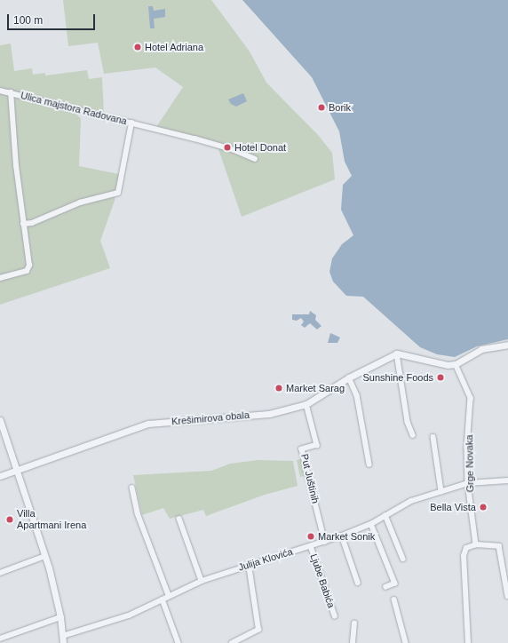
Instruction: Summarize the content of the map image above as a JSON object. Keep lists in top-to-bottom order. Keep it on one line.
{"streets":{"street":["Ulica majstora Radovana","Krešimirova obala","Grge Novaka","Put Juštinih","Julija Klovića","Ljube Babića"]},"crossings":[["Krešimirova obala","Put Juštinih"],["Grge Novaka","Julija Klovića"],["Put Juštinih","Julija Klovića"],["Julija Klovića","Ljube Babića"]],"places":["Hotel Adriana","Borik","Hotel Donat","Sunshine Foods","Market Sarag","Bella Vista","Villa Apartmani Irena","Market Sonik"],"scale_bar":"100 m"}
